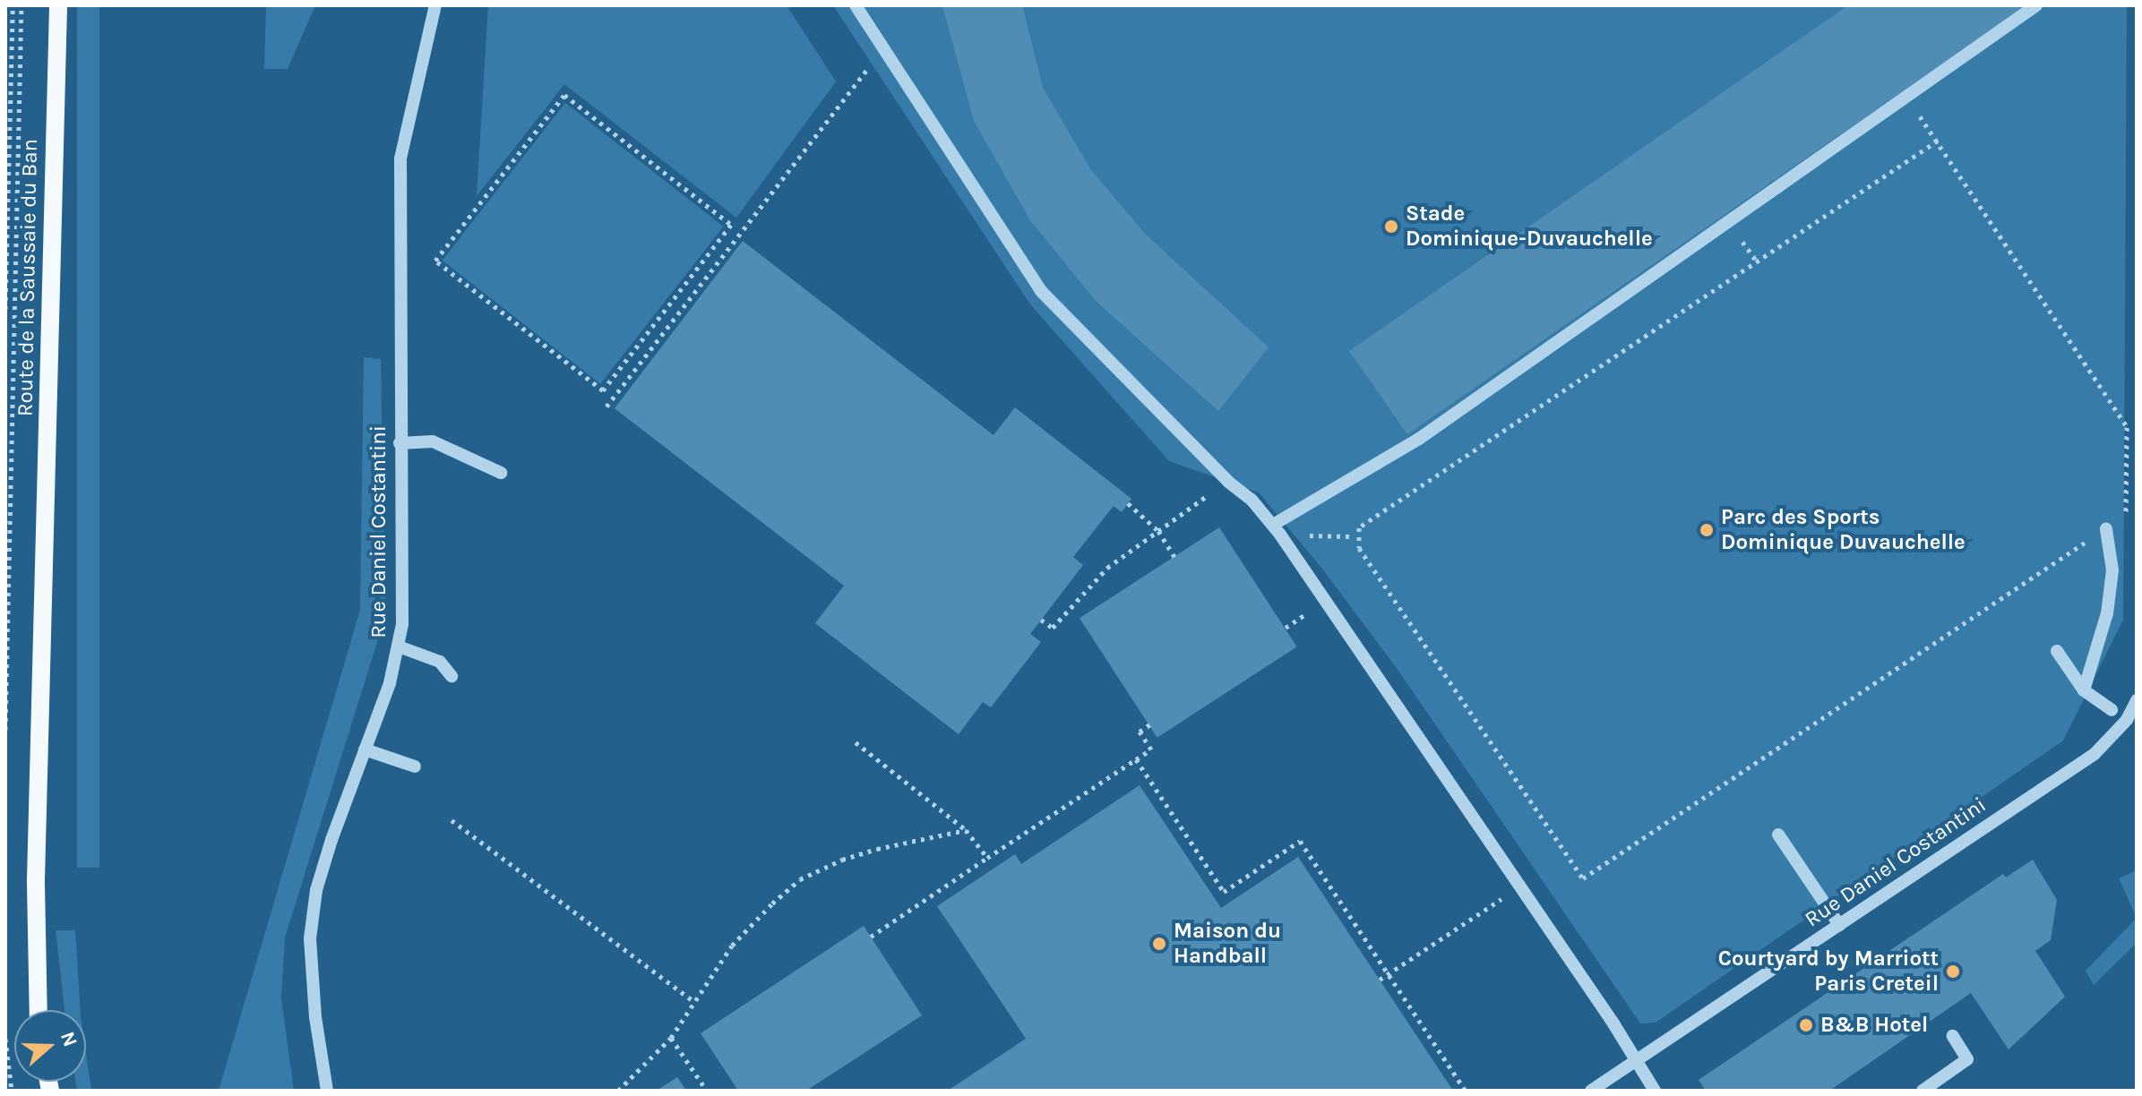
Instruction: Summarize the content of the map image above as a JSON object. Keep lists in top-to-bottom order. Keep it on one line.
{"streets":{"main road":["Route de la Saussaie du Ban"],"street":["Rue Daniel Costantini"]},"places":["Stade Dominique-Duvauchelle","Parc des Sports Dominique Duvauchelle","Maison du Handball","Courtyard by Marriott Paris Creteil","B&B Hotel"],"north":"right"}
